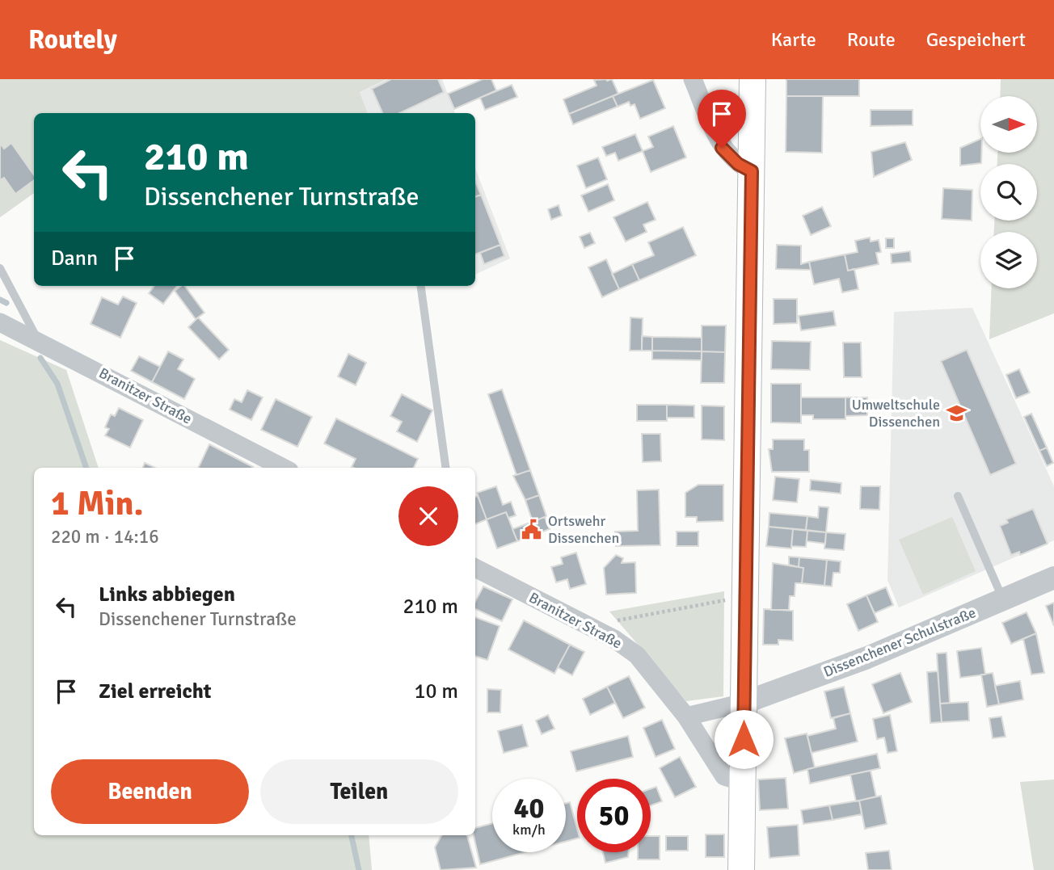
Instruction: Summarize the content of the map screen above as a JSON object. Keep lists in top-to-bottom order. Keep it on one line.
{"streets":{"street":["Branitzer Straße","Dissenchener Schulstraße"]},"places":{"school or university":["Umweltschule Dissenchen"],"public building":["Ortswehr Dissenchen"]},"north":"right","page":{"header":"Routely","nav":["Karte","Route","Gespeichert"],"turn":["210 m","Dissenchener Turnstraße"],"then":"Dann","heading":["1 Min.","220 m · 14:16"],"list":[{"name":"Links abbiegen","note":"Dissenchener Turnstraße","value":"210 m"},{"name":"Ziel erreicht","value":"10 m"}],"buttons":["Beenden","Teilen"],"speed":"40 km/h","limit":"50"}}
